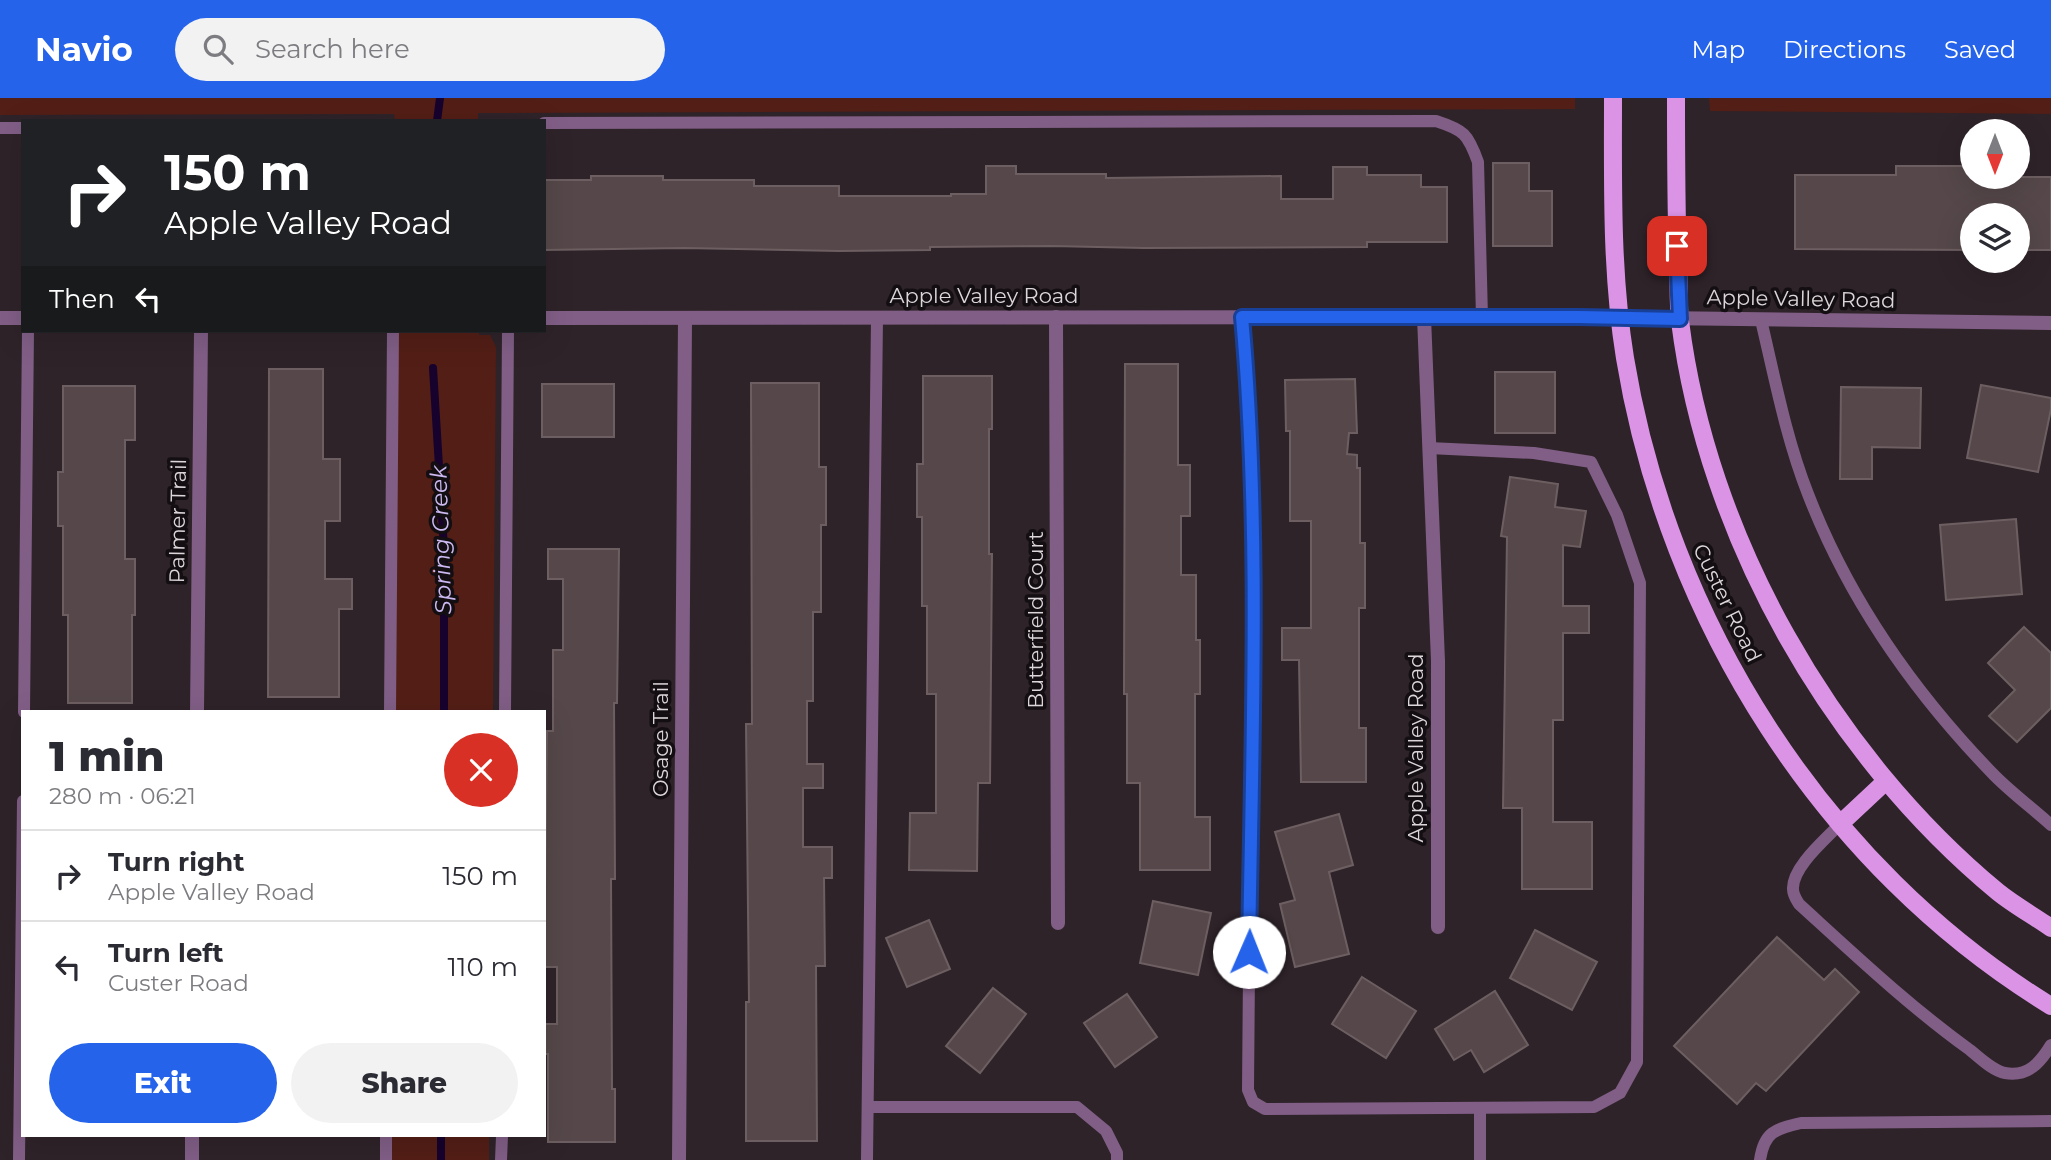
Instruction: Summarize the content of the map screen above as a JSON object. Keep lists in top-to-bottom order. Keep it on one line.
{"streets":{"main road":["Custer Road"],"street":["Apple Valley Road","Palmer Trail","Butterfield Court","Osage Trail"]},"crossings":[["Apple Valley Road","Custer Road"],["Apple Valley Road","Butterfield Court"],["Apple Valley Road","Osage Trail"]],"water":["Spring Creek"],"north":"bottom","page":{"header":"Navio","search":"Search here","nav":["Map","Directions","Saved"],"turn":["150 m","Apple Valley Road"],"then":"Then","heading":["1 min","280 m · 06:21"],"list":[{"name":"Turn right","note":"Apple Valley Road","value":"150 m"},{"name":"Turn left","note":"Custer Road","value":"110 m"}],"buttons":["Exit","Share"]}}
